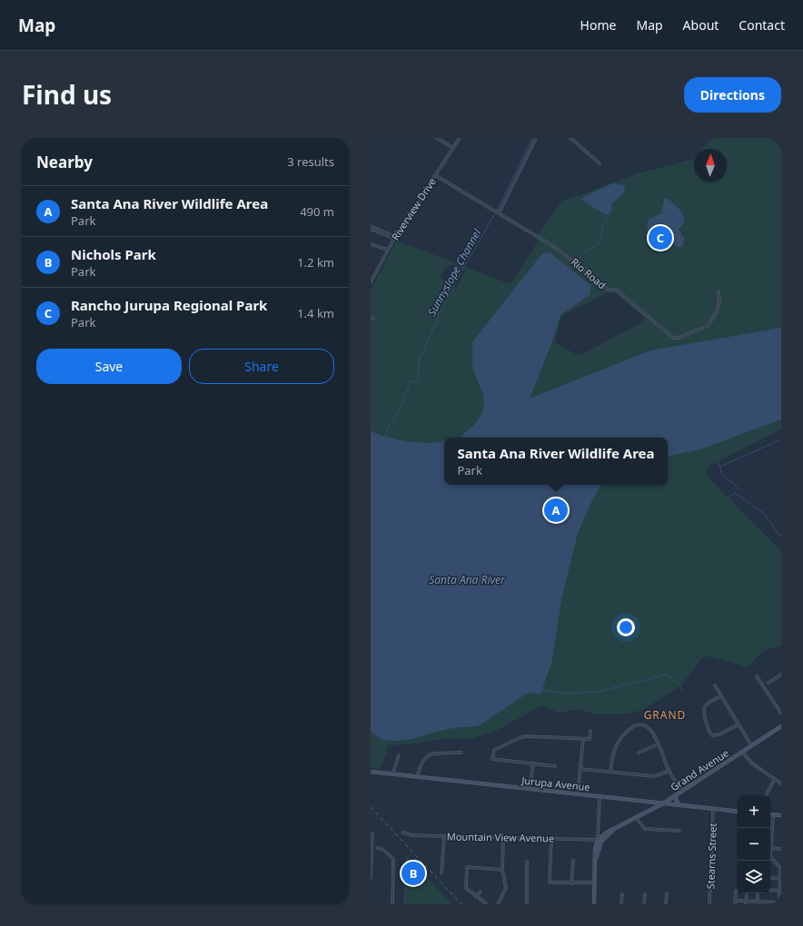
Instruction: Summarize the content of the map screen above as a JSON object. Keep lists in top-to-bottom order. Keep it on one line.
{"streets":{"main road":["Grand Avenue","Jurupa Avenue"],"street":["Riverview Drive","Rio Road","Mountain View Avenue","Stearns Street"]},"crossings":[["Riverview Drive","Rio Road"],["Grand Avenue","Jurupa Avenue"],["Grand Avenue","Mountain View Avenue"],["Jurupa Avenue","Stearns Street"]],"districts":["GRAND"],"water":["Sunnyslope Channel","Santa Ana River"],"north":"top","page":{"header":"Map","nav":["Home","Map","About","Contact"],"title":"Find us","buttons":["Directions",["Save","Share"]],"heading":["Nearby","3 results"],"list":[{"mark":"A","name":"Santa Ana River Wildlife Area","note":"Park","value":"490 m"},{"mark":"B","name":"Nichols Park","note":"Park","value":"1.2 km"},{"mark":"C","name":"Rancho Jurupa Regional Park","note":"Park","value":"1.4 km"}],"pins":["C","A","B"],"popup":["Santa Ana River Wildlife Area","Park"],"map_buttons":["+","−"]}}
